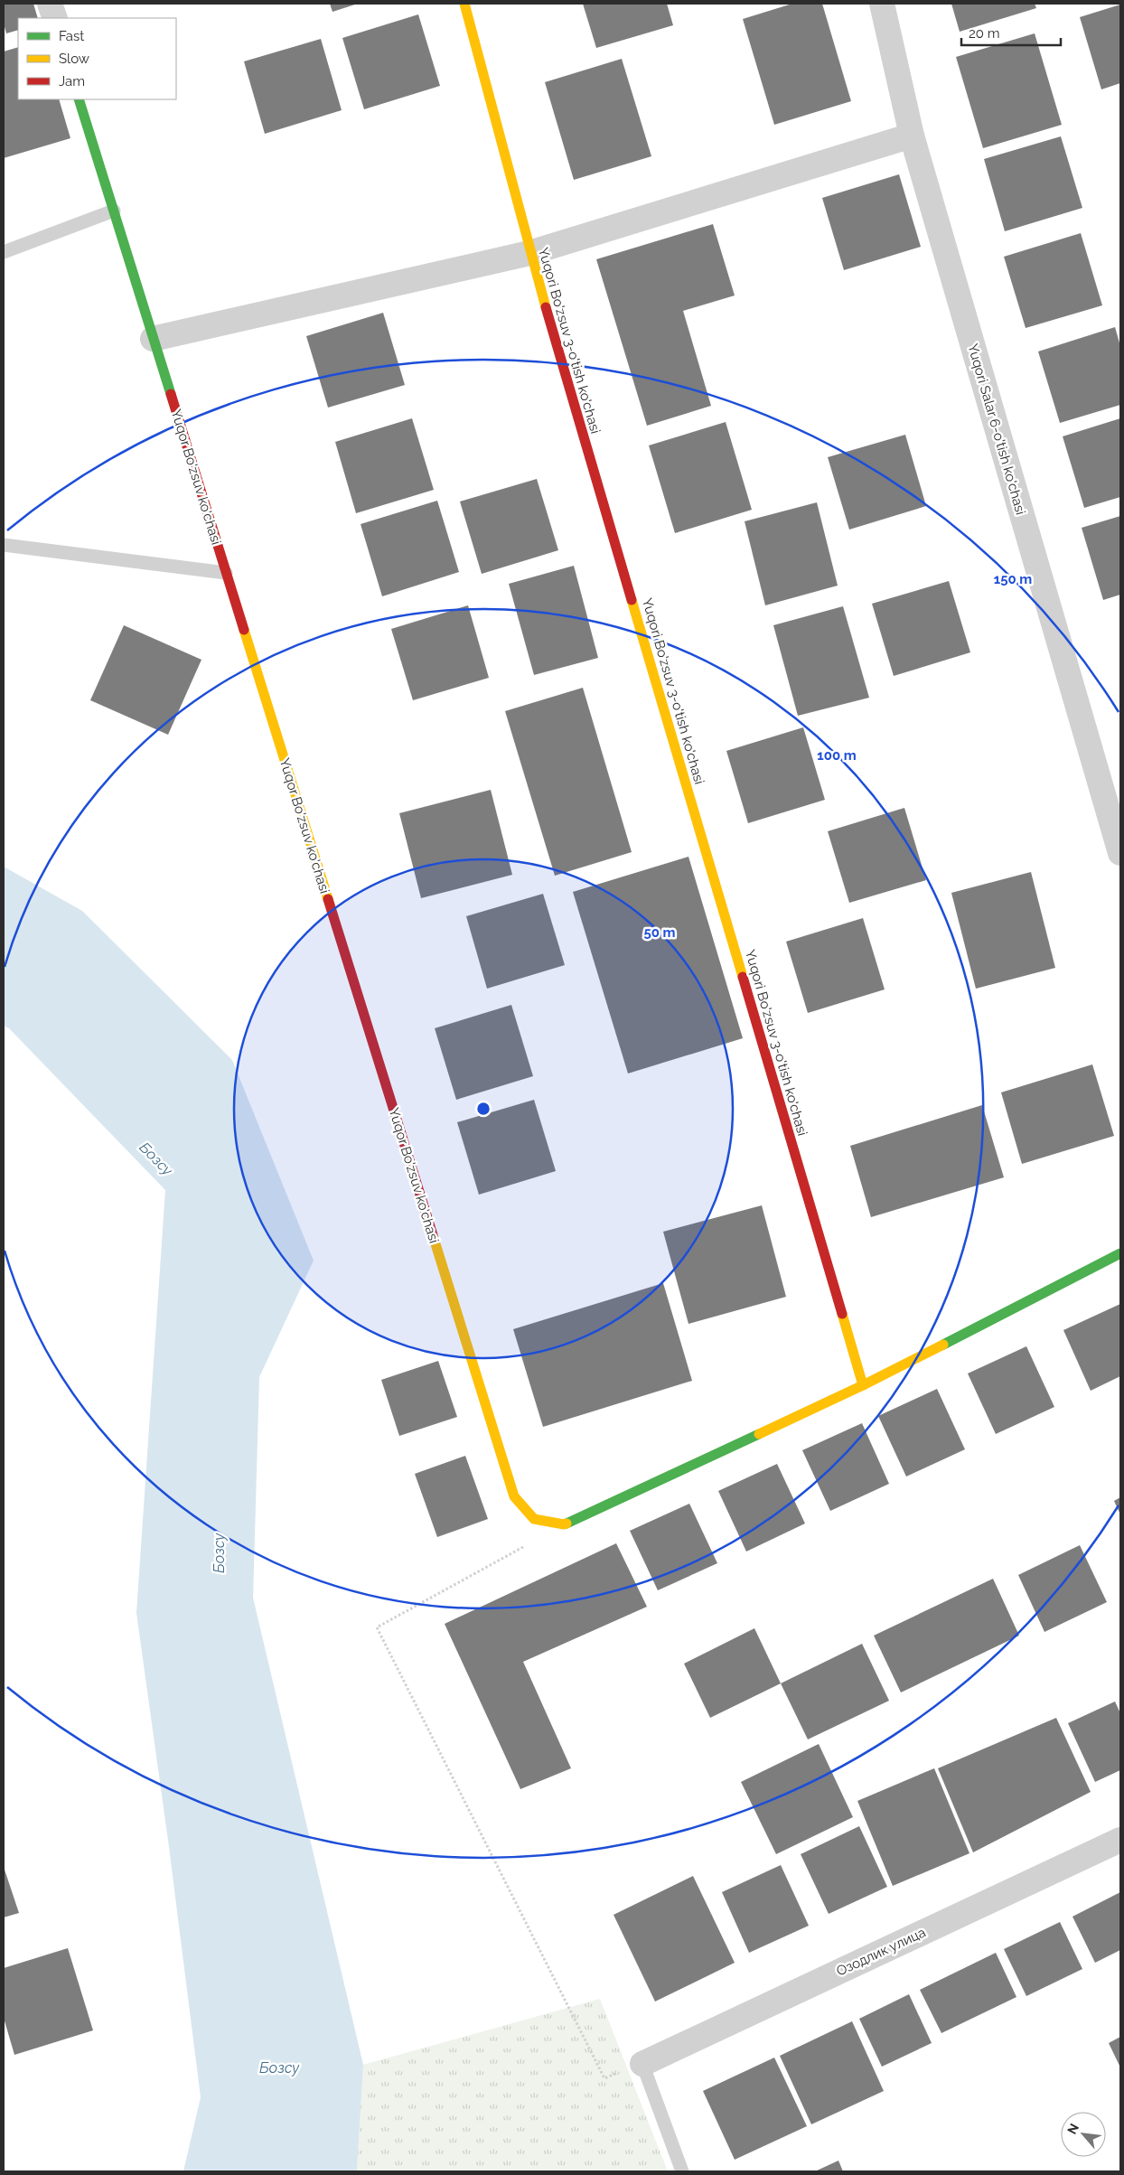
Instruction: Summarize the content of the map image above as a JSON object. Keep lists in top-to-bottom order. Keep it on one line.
{"streets":{"street":["Yuqori Bo'zsuv 3-o'tish ko'chasi","Yuqori Salar 6-o'tish ko'chasi","Yuqor Bo'zsuv ko'chasi","Озодлик улица"]},"water":["Бозсу"],"legend":["Fast","Slow","Jam"],"scale_bar":"20 m","north":"top left","rings":["150 m","100 m","50 m"]}
